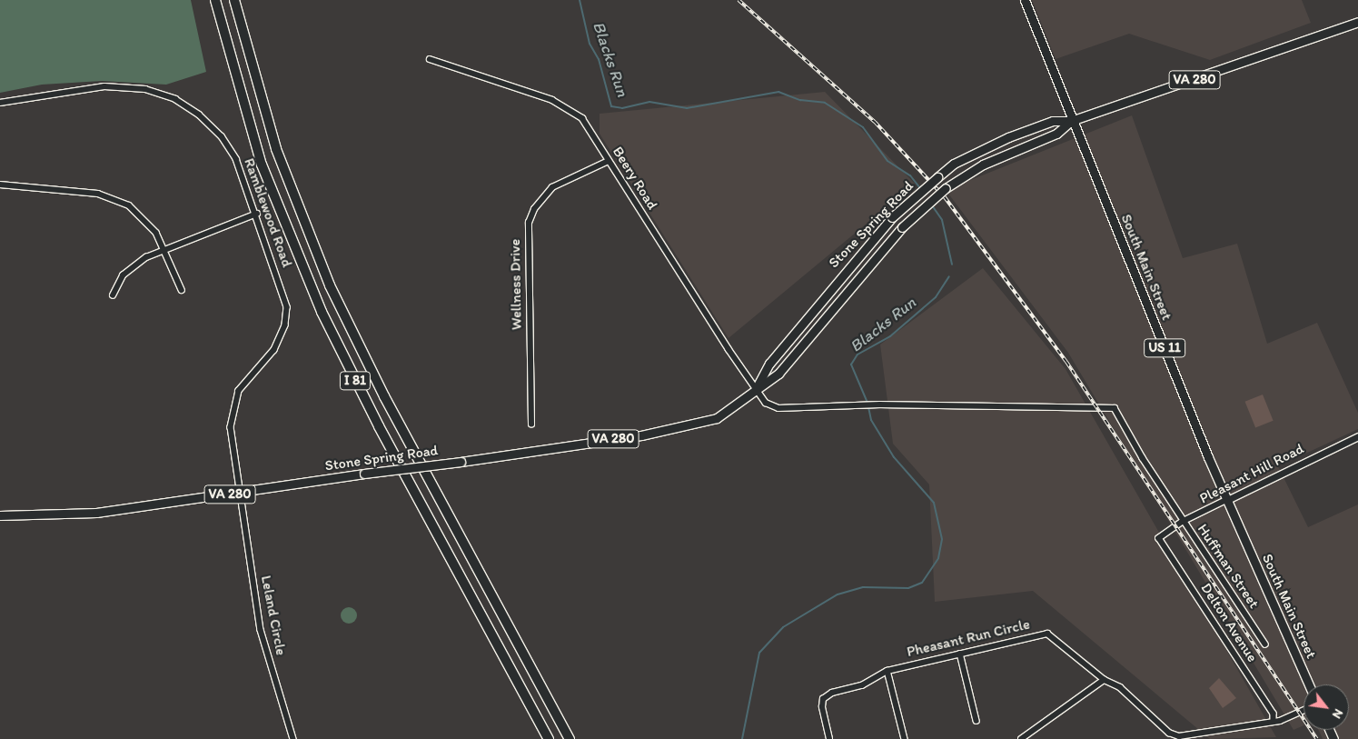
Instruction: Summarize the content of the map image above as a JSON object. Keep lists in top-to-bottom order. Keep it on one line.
{"streets":{"highway":["I 81"],"main road":["VA 280","Stone Spring Road","South Main Street","US 11"],"street":["Beery Road","Ramblewood Road","Wellness Drive","Pleasant Hill Road","Huffman Street","Leland Circle","Delton Avenue","Pheasant Run Circle"]},"crossings":[["Beery Road","Stone Spring Road"],["Beery Road","Wellness Drive"],["Beery Road","Huffman Street"],["Ramblewood Road","Stone Spring Road"],["Ramblewood Road","Leland Circle"],["Stone Spring Road","South Main Street"],["Stone Spring Road","Huffman Street"],["Stone Spring Road","Leland Circle"],["South Main Street","Pleasant Hill Road"],["Pleasant Hill Road","Huffman Street"],["Pleasant Hill Road","Delton Avenue"]],"water":["Blacks Run"],"north":"bottom right"}
